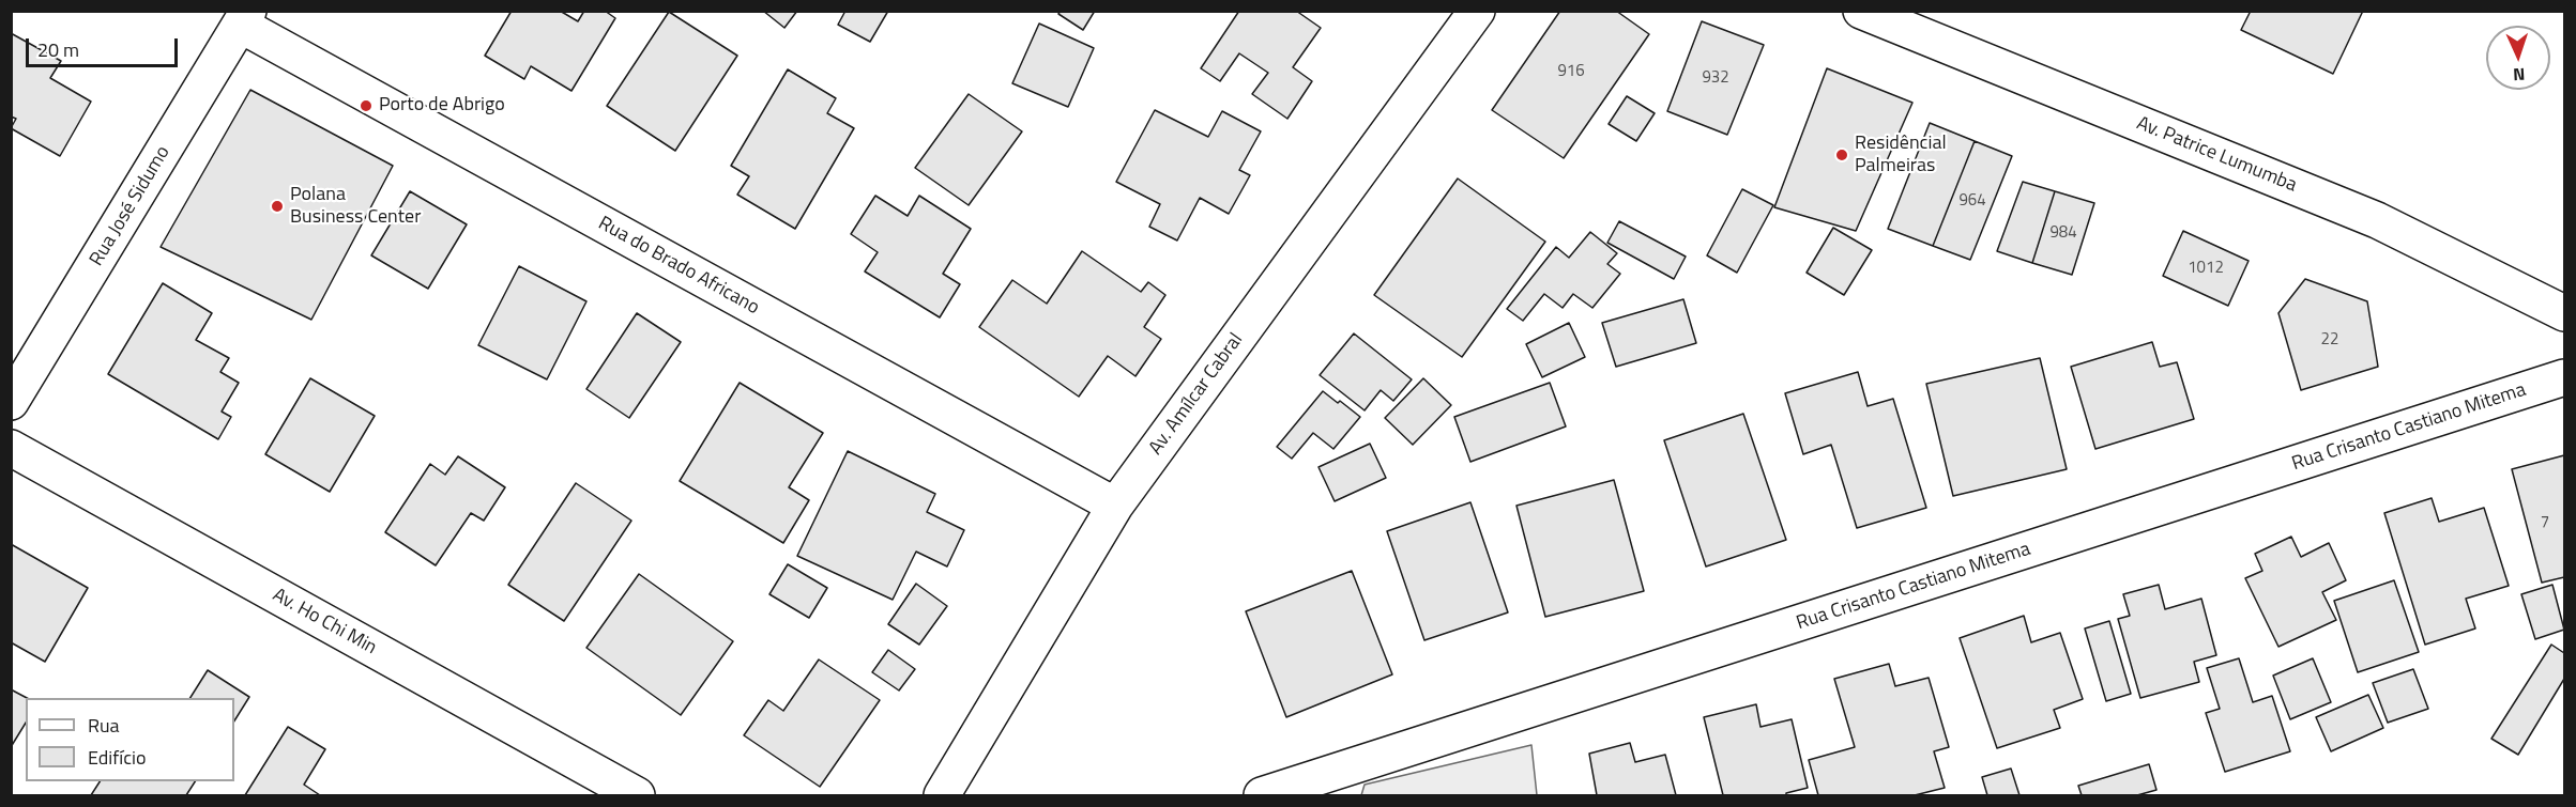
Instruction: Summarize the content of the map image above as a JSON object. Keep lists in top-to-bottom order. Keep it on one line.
{"streets":{"street":["Av. Patrice Lumumba","Rua José Sidumo","Rua do Brado Africano","Av. Amílcar Cabral","Rua Crisanto Castiano Mitema","Av. Ho Chi Min"]},"crossings":[["Rua José Sidumo","Rua do Brado Africano"],["Rua do Brado Africano","Av. Amílcar Cabral"]],"places":["Porto de Abrigo","Residêncial Palmeiras","Polana Business Center"],"house_numbers":["916","932","964","984","1012","22","7"],"legend":["Rua","Edifício"],"scale_bar":"20 m","north":"bottom"}
